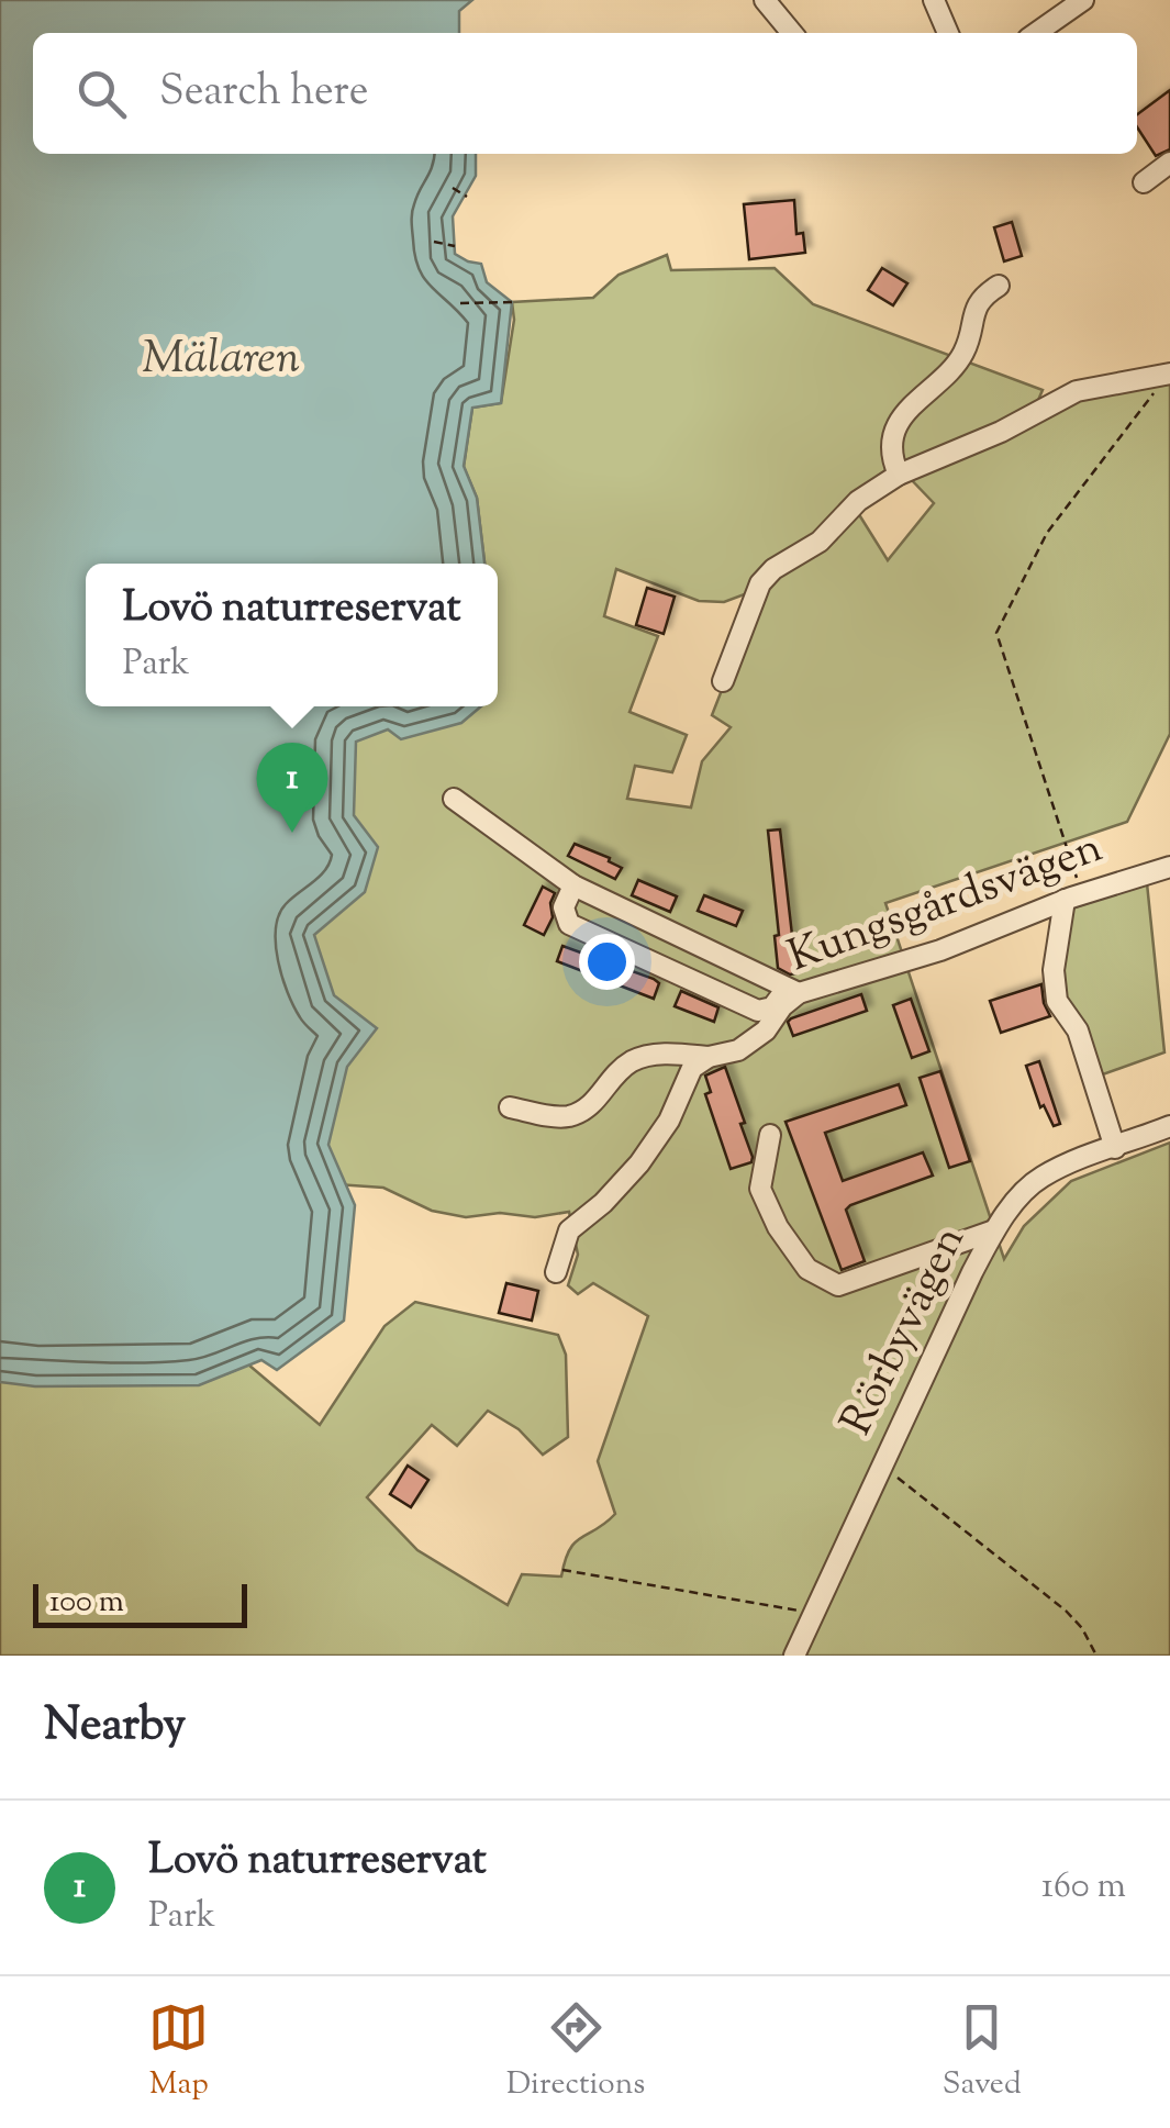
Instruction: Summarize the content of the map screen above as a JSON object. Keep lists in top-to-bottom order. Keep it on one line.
{"streets":{"street":["Kungsgårdsvägen","Rörbyvägen"]},"water":["Mälaren"],"scale_bar":"100 m","page":{"search":"Search here","popup":["Lovö naturreservat","Park"],"pins":"1","scale":"100 m","heading":"Nearby","list":[{"mark":"1","name":"Lovö naturreservat","note":"Park","value":"160 m"}],"nav":["Map","Directions","Saved"]}}
